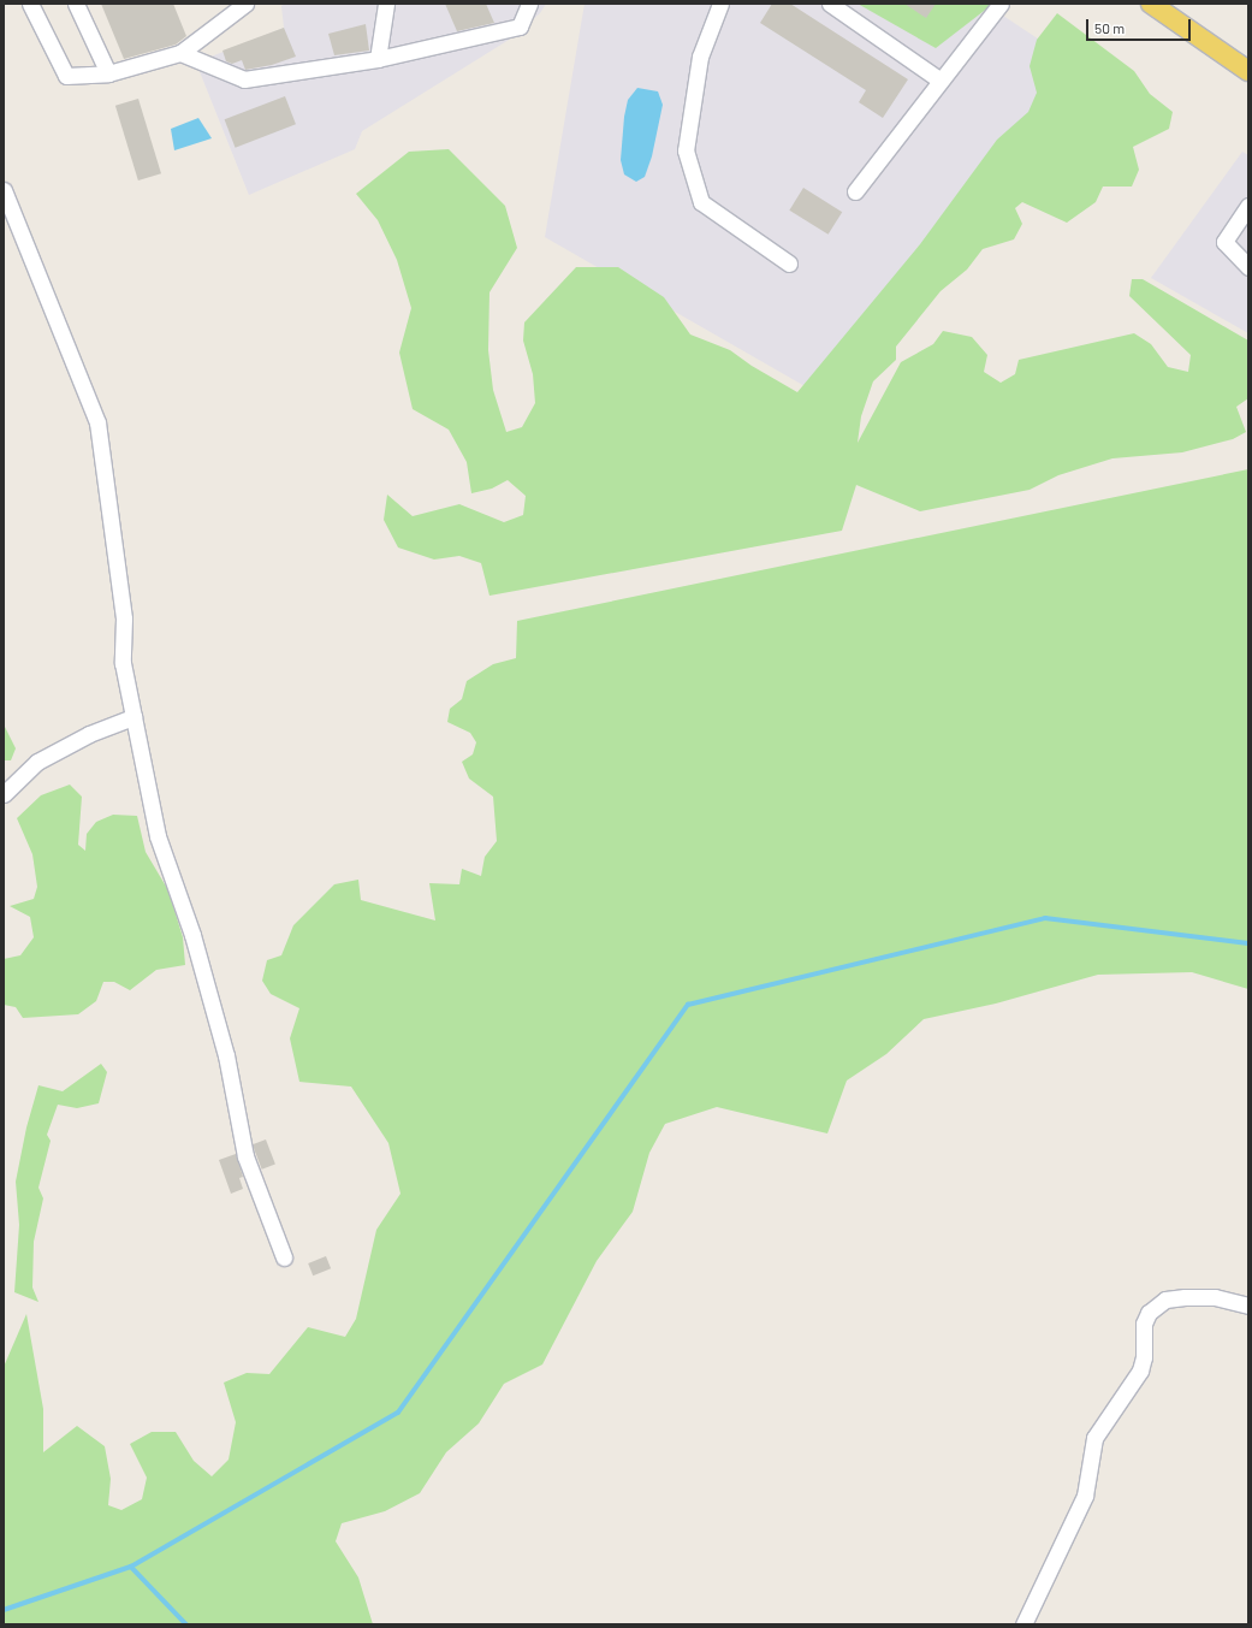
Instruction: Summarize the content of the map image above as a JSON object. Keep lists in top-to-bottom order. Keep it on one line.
{"scale_bar":"50 m"}
